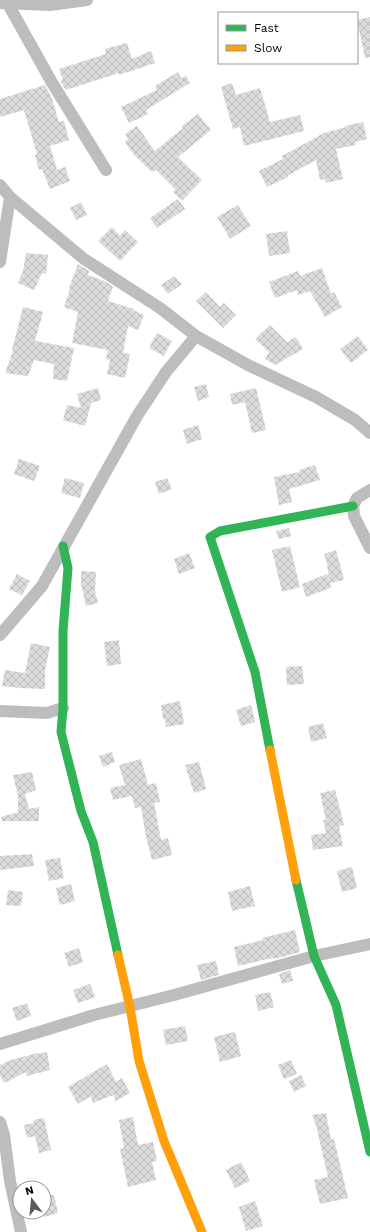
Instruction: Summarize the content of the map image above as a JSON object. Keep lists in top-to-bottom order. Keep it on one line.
{"legend":["Fast","Slow"],"north":"top"}
